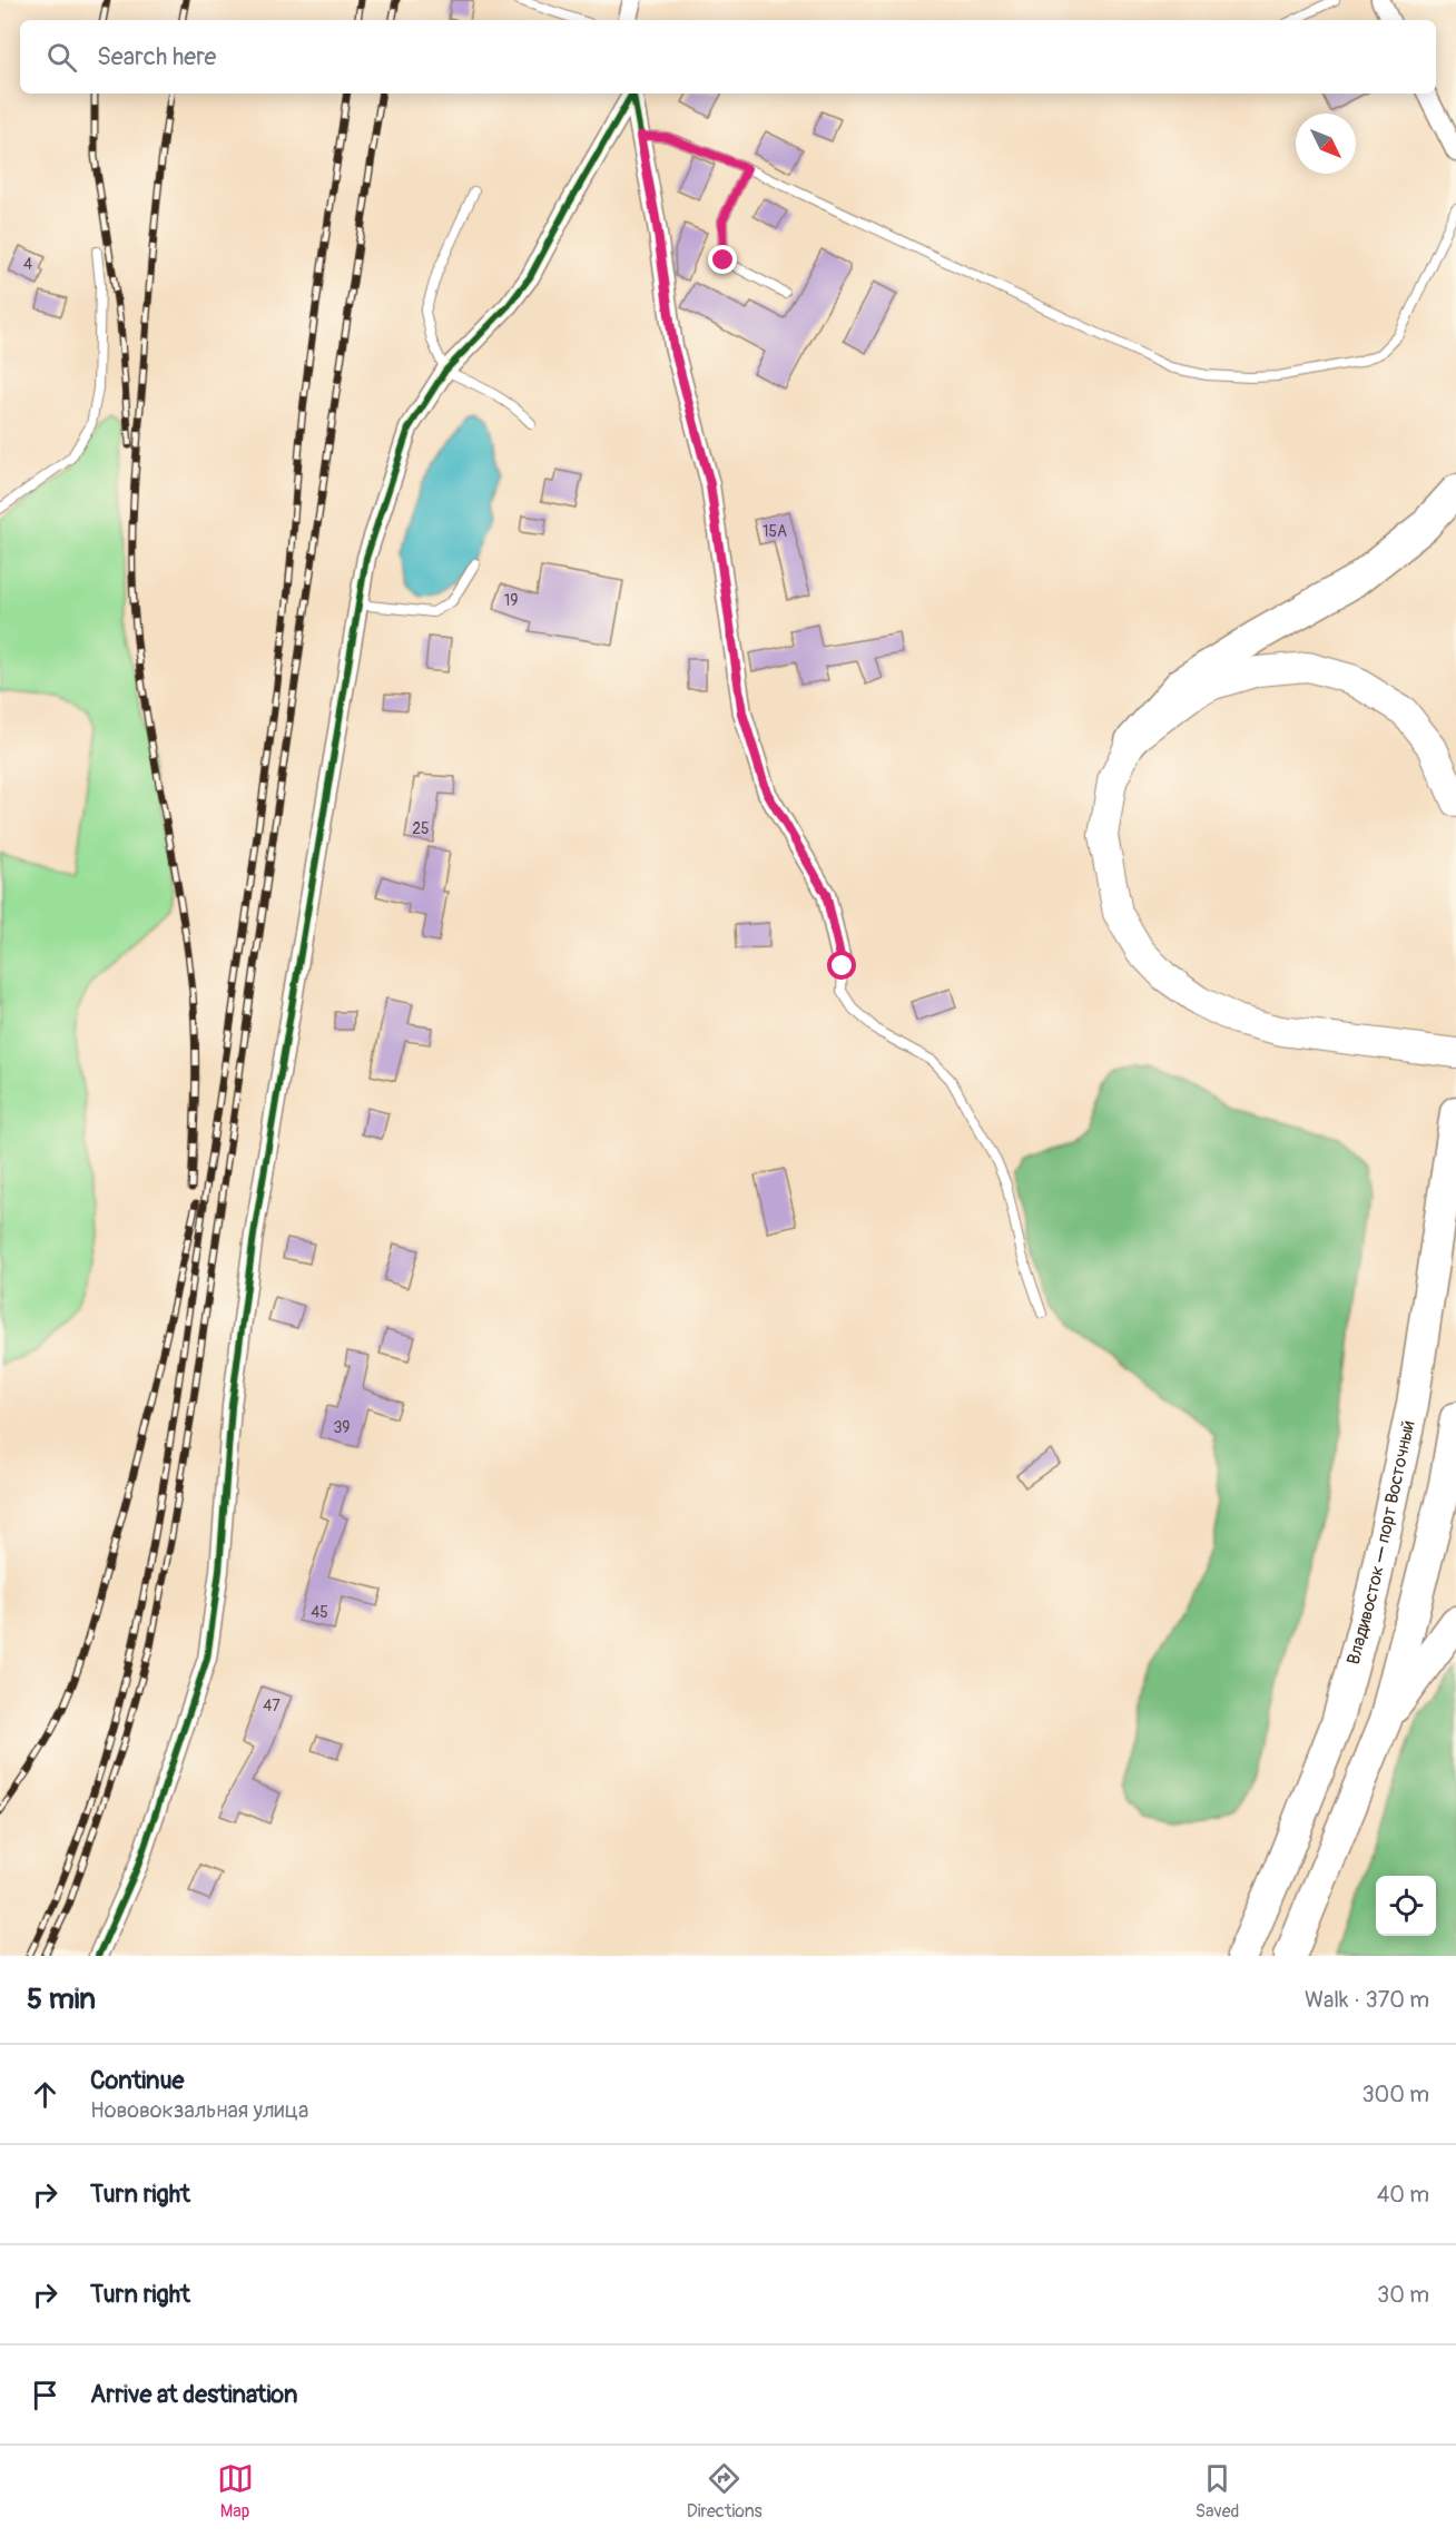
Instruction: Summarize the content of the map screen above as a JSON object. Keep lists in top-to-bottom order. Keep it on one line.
{"streets":{"highway":["Владивосток — порт Восточный"]},"house_numbers":["4","15А","19","25","39","45","47"],"north":"bottom right","page":{"search":"Search here","heading":["5 min","Walk · 370 m"],"list":[["Continue","Нововокзальная улица","300 m"],["Turn right","40 m"],["Turn right","30 m"],"Arrive at destination"],"nav":["Map","Directions","Saved"]}}
